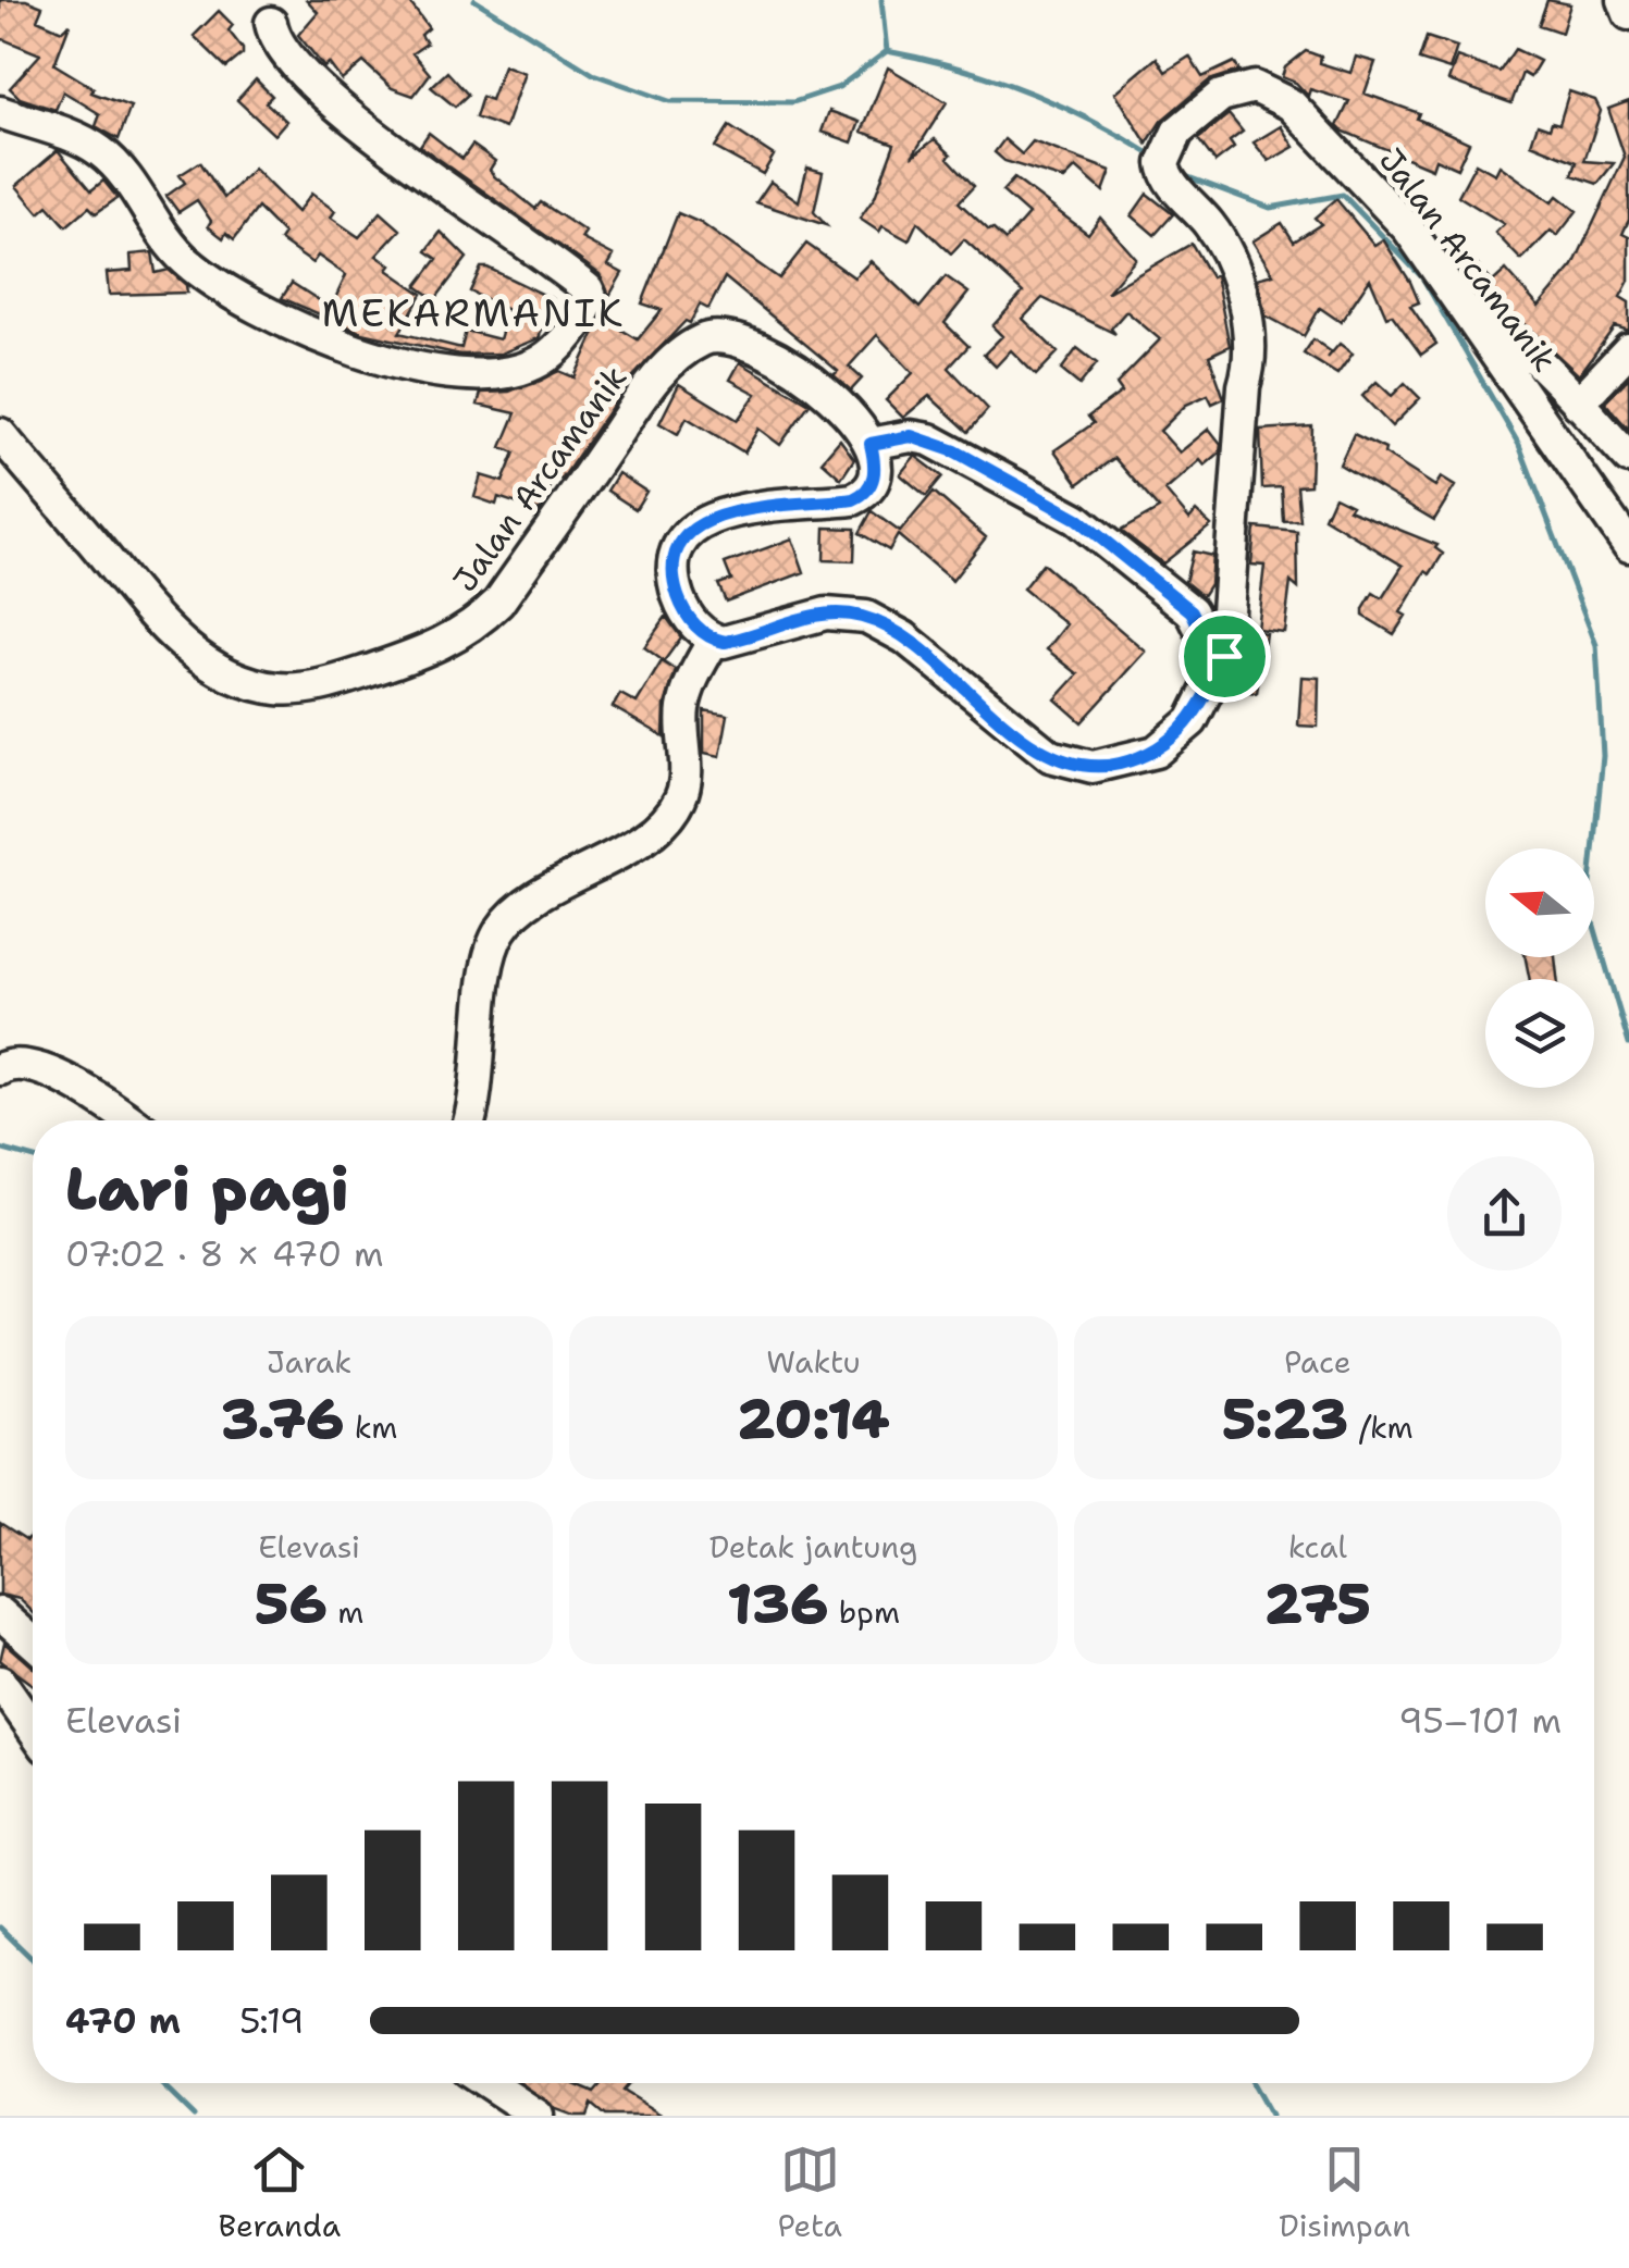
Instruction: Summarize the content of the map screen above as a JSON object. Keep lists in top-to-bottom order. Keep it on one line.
{"streets":{"street":["Jalan Arcamanik"]},"districts":["MEKARMANIK"],"north":"left","page":{"heading":["Lari pagi","07:02 · 8 × 470 m"],"stats":[["Jarak","3.76 km"],["Waktu","20:14"],["Pace","5:23 /km"],["Elevasi","56 m"],["Detak jantung","136 bpm"],["kcal","275"]],"chart":["Elevasi","95–101 m"],"list":[{"name":"470 m","note":"5:19"}],"tabs":["Beranda","Peta","Disimpan"]}}
